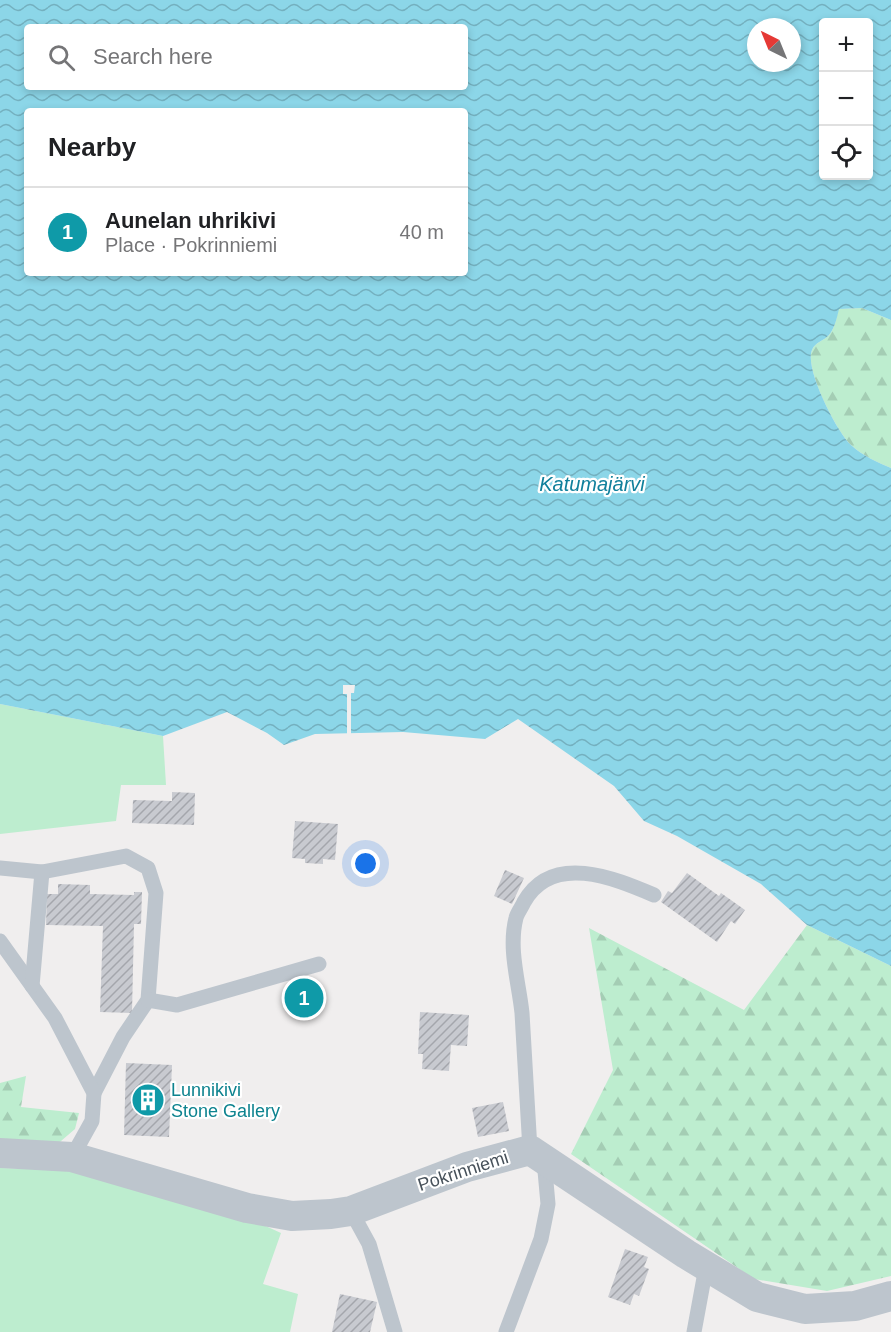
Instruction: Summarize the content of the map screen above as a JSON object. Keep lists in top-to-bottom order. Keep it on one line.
{"streets":{"street":["Pokrinniemi"]},"water":["Katumajärvi"],"places":{"building":["Lunnikivi Stone Gallery"]},"north":"top left","page":{"map_buttons":["+","−"],"search":"Search here","heading":"Nearby","list":[{"mark":"1","name":"Aunelan uhrikivi","note":"Place · Pokrinniemi","value":"40 m"}],"pins":"1"}}
